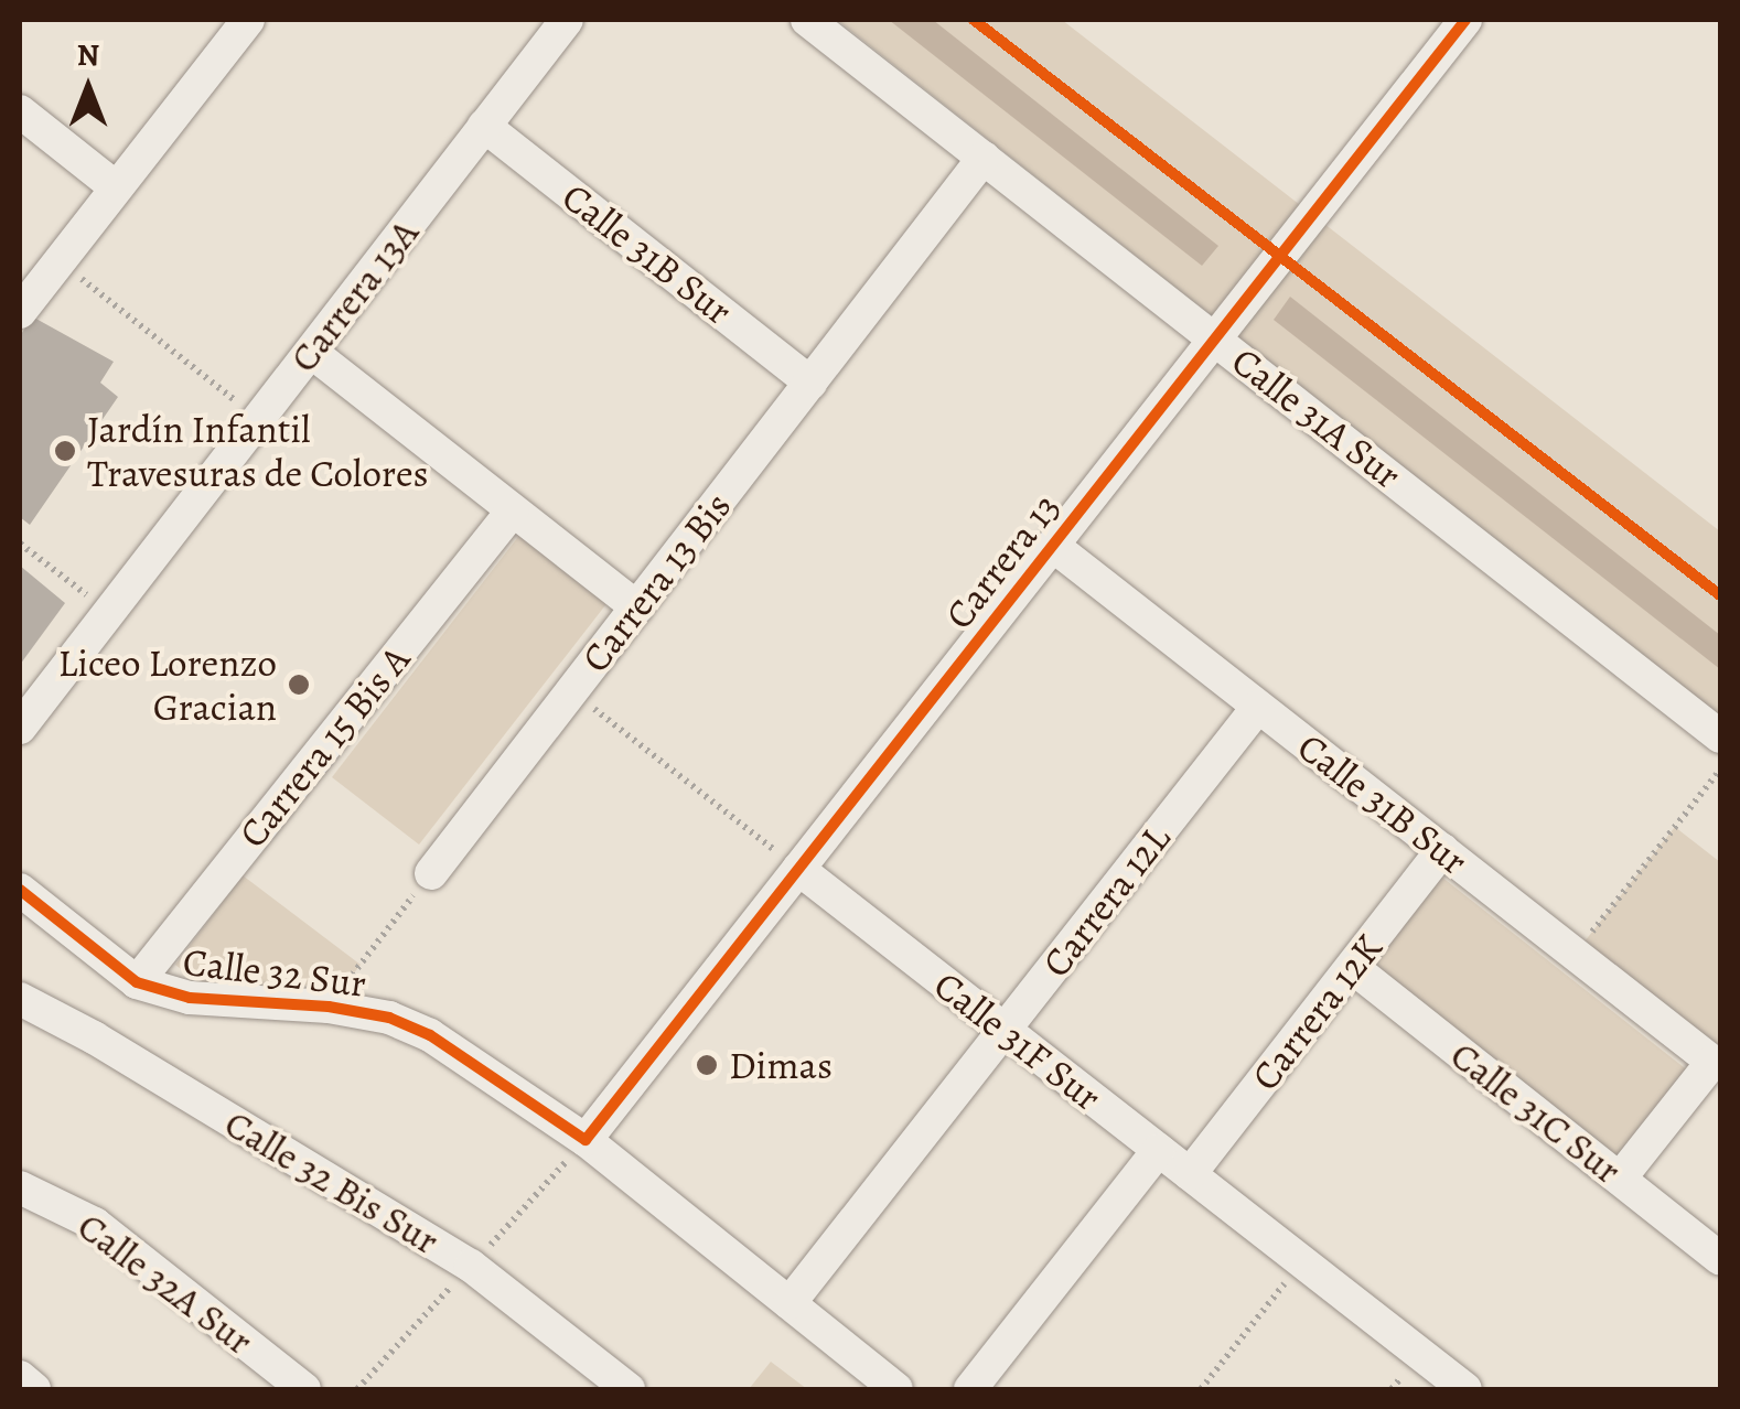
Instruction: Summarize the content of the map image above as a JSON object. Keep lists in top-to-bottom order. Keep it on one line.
{"streets":{"street":["Calle 31B Sur","Carrera 13A","Calle 31A Sur","Carrera 13","Carrera 13 Bis","Carrera 15 Bis A","Carrera 12L","Calle 32 Sur","Carrera 12K","Calle 31F Sur","Calle 31C Sur","Calle 32 Bis Sur","Calle 32A Sur"]},"crossings":[["Calle 31B Sur","Carrera 13A"],["Calle 31B Sur","Carrera 13"],["Calle 31B Sur","Carrera 13 Bis"],["Calle 31B Sur","Carrera 12L"],["Calle 31B Sur","Carrera 12K"],["Calle 31B Sur","Calle 31C Sur"],["Calle 31A Sur","Carrera 13"],["Calle 31A Sur","Carrera 13 Bis"],["Carrera 13","Calle 32 Sur"],["Carrera 13","Calle 31F Sur"],["Carrera 15 Bis A","Calle 32 Sur"],["Carrera 12L","Calle 32 Sur"],["Carrera 12L","Calle 31F Sur"],["Carrera 12K","Calle 31F Sur"],["Carrera 12K","Calle 31C Sur"]],"places":["Jardín Infantil Travesuras de Colores","Liceo Lorenzo Gracian","Dimas"],"north":"top"}
